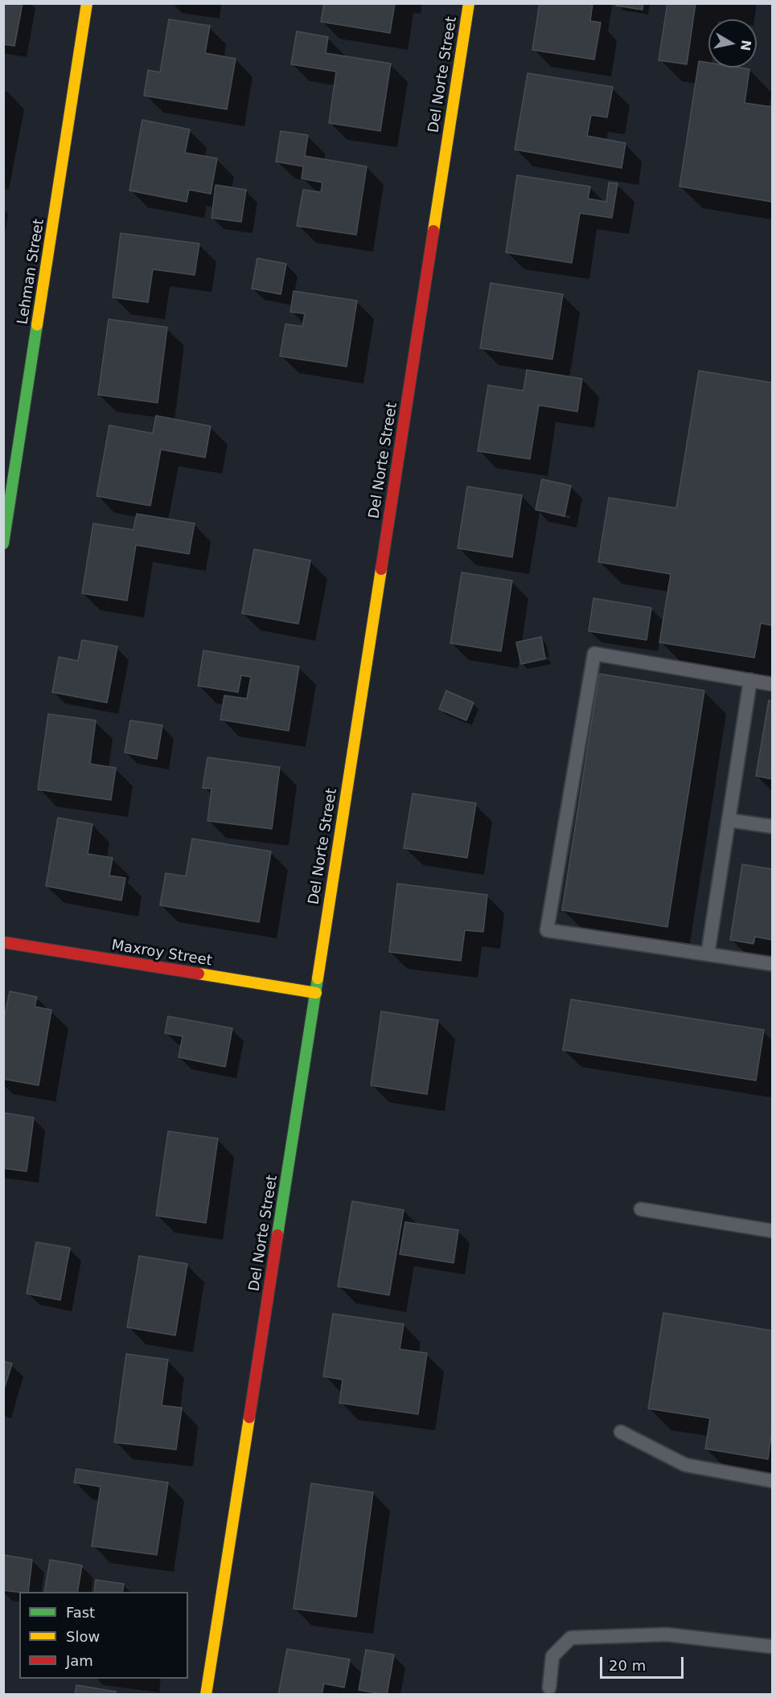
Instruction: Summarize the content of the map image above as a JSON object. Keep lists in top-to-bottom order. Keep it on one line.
{"streets":{"street":["Del Norte Street","Lehman Street","Maxroy Street"]},"crossings":[["Del Norte Street","Maxroy Street"]],"legend":["Fast","Slow","Jam"],"scale_bar":"20 m","north":"right"}
